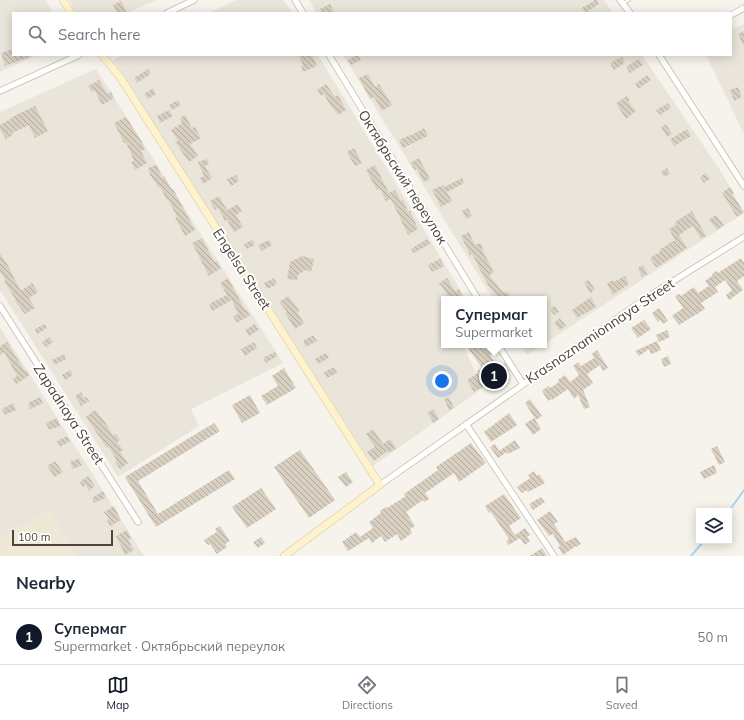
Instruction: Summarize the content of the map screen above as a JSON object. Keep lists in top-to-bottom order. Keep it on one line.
{"streets":{"main road":["Engelsa Street","Krasnoznamionnaya Street"],"street":["Октябрьский переулок","Zapadnaya Street"]},"crossings":[["Engelsa Street","Krasnoznamionnaya Street"]],"scale_bar":"100 m","page":{"search":"Search here","popup":["Супермаг","Supermarket"],"pins":"1","scale":"100 m","heading":"Nearby","list":[{"mark":"1","name":"Супермаг","note":"Supermarket · Октябрьский переулок","value":"50 m"}],"nav":["Map","Directions","Saved"]}}
